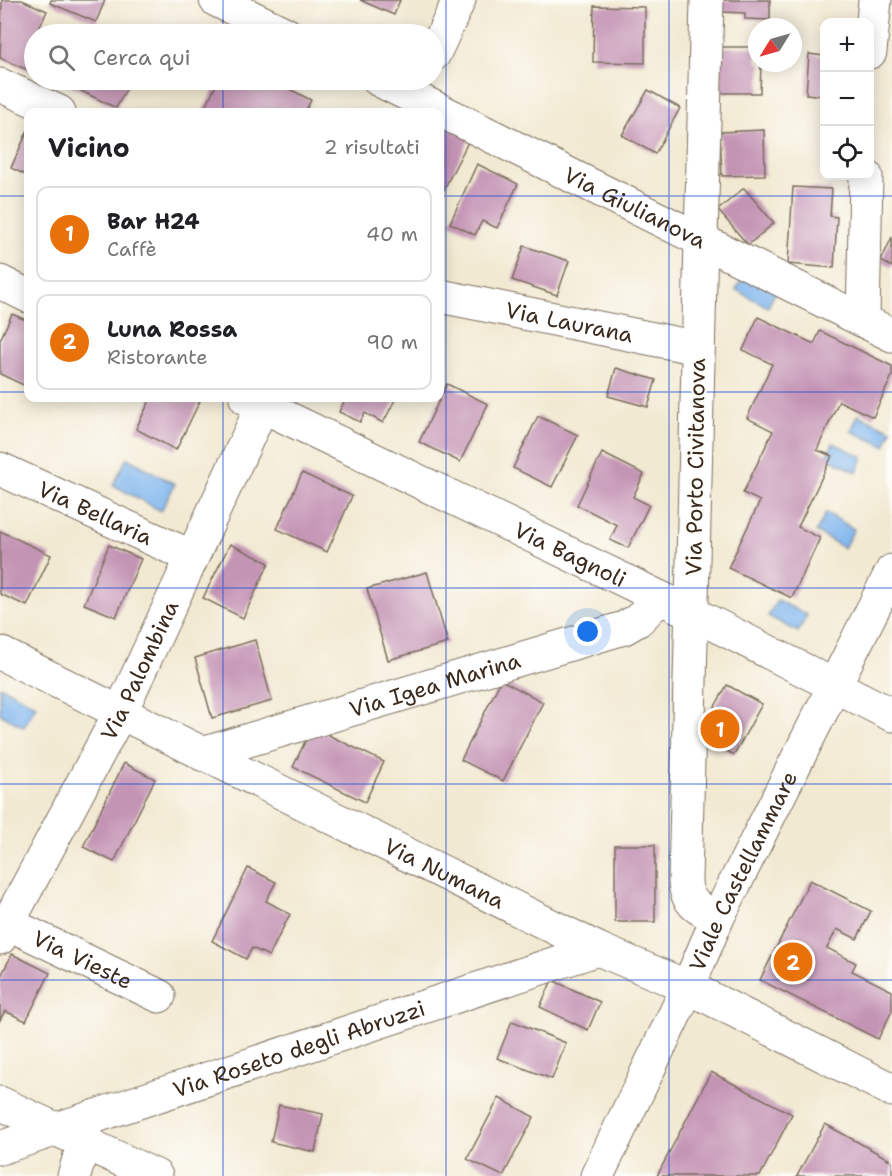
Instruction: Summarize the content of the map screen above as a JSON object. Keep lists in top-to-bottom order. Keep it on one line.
{"streets":{"street":["Via Giulianova","Via Laurana","Via Porto Civitanova","Via Bellaria","Via Bagnoli","Via Palombina","Via Igea Marina","Viale Castellammare","Via Numana","Via Vieste","Via Roseto degli Abruzzi"]},"crossings":[["Via Giulianova","Via Porto Civitanova"],["Via Laurana","Via Porto Civitanova"],["Via Porto Civitanova","Via Bagnoli"],["Via Porto Civitanova","Viale Castellammare"],["Via Bellaria","Via Palombina"],["Via Bagnoli","Via Igea Marina"],["Via Bagnoli","Viale Castellammare"],["Via Palombina","Via Numana"],["Via Palombina","Via Vieste"],["Via Igea Marina","Via Numana"],["Viale Castellammare","Via Numana"],["Via Numana","Via Roseto degli Abruzzi"]],"north":"bottom left","page":{"map_buttons":["+","−"],"search":"Cerca qui","heading":["Vicino","2 risultati"],"list":[{"mark":"1","name":"Bar H24","note":"Caffè","value":"40 m"},{"mark":"2","name":"Luna Rossa","note":"Ristorante","value":"90 m"}],"pins":["1","2"]}}
